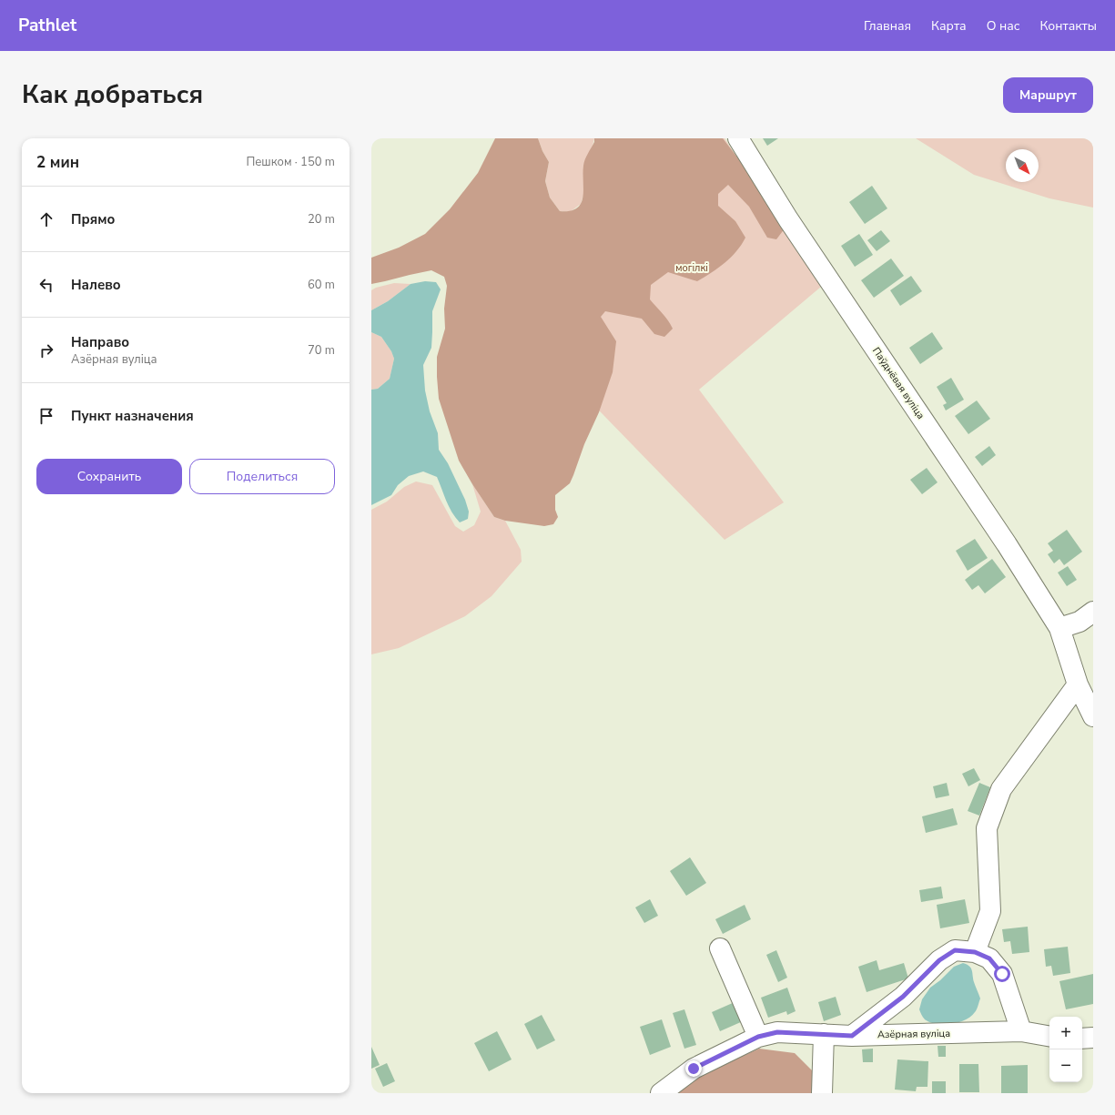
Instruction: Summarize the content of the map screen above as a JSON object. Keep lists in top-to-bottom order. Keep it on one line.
{"streets":{"street":["Паўднёвая вуліца","Азёрная вуліца"]},"parks":["могілкі"],"north":"bottom right","page":{"header":"Pathlet","nav":["Главная","Карта","О нас","Контакты"],"title":"Как добраться","buttons":["Маршрут",["Сохранить","Поделиться"]],"heading":["2 мин","Пешком · 150 m"],"list":[["Прямо","20 m"],["Налево","60 m"],["Направо","Азёрная вуліца","70 m"],"Пункт назначения"],"map_buttons":["+","−"]}}
